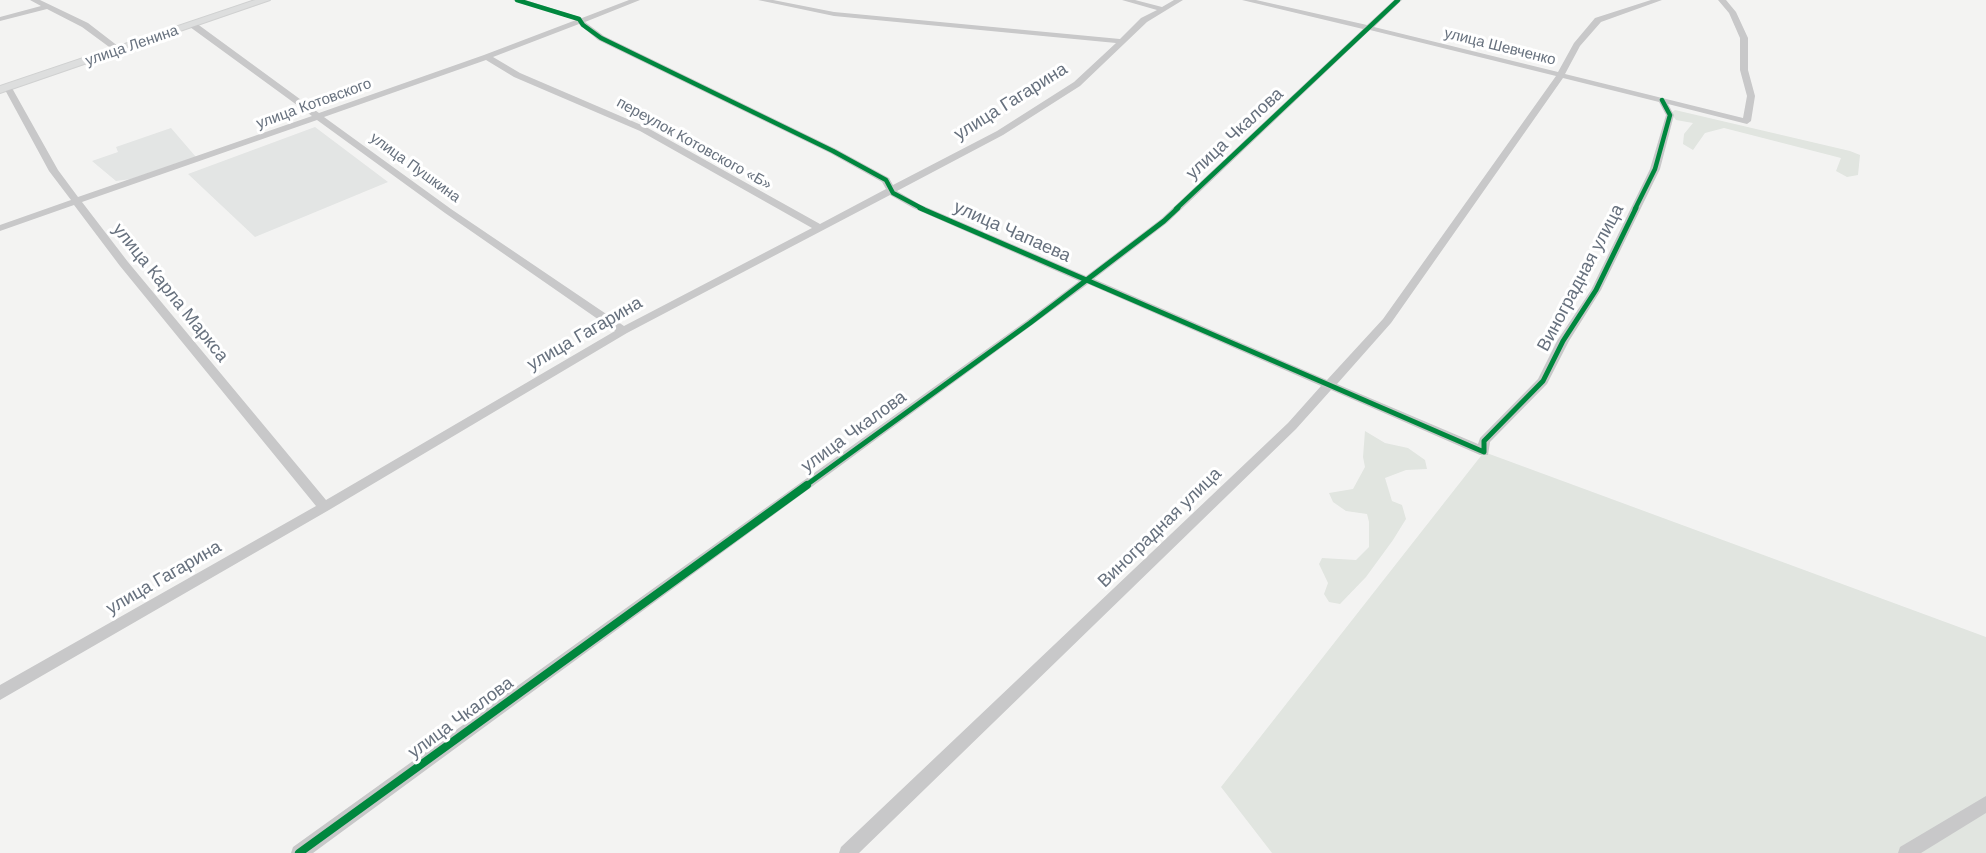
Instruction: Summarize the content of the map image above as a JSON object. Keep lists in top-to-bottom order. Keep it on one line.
{"streets":{"street":["улица Ленина","улица Шевченко","улица Гагарина","улица Котовского","улица Чкалова","переулок Котовского «Б»","улица Пушкина","улица Чапаева","Виноградная улица","улица Карла Маркса"]},"crossings":[["улица Ленина","улица Пушкина"],["улица Ленина","улица Карла Маркса"],["улица Шевченко","улица Чкалова"],["улица Шевченко","Виноградная улица"],["улица Гагарина","переулок Котовского «Б»"],["улица Гагарина","улица Пушкина"],["улица Гагарина","улица Чапаева"],["улица Гагарина","улица Карла Маркса"],["улица Котовского","переулок Котовского «Б»"],["улица Котовского","улица Пушкина"],["улица Котовского","улица Чапаева"],["улица Котовского","улица Карла Маркса"],["улица Чкалова","улица Чапаева"],["улица Чапаева","Виноградная улица"]]}
